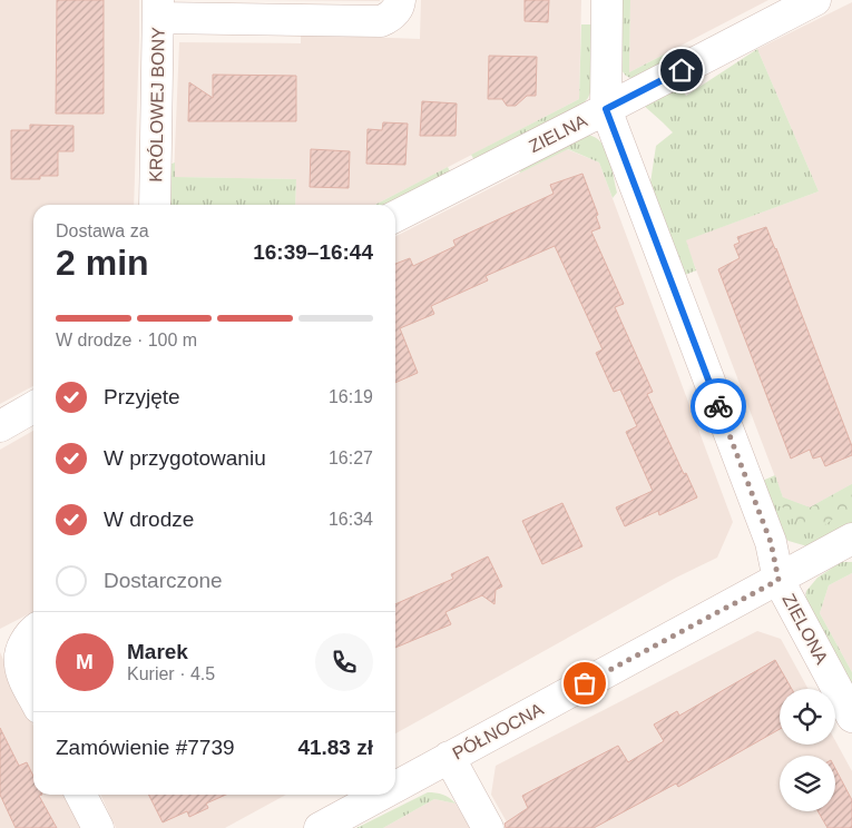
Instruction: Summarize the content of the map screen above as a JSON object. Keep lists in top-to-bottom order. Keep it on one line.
{"streets":{"street":["KRÓLOWEJ BONY","ZIELNA","ZIELONA","PÓŁNOCNA"]},"crossings":[["ZIELNA","ZIELONA"],["ZIELONA","PÓŁNOCNA"]],"page":{"heading":["2 min","Dostawa za","16:39–16:44"],"panel":["Marek","Kurier · 4.5","Zamówienie #7739","41.83 zł"],"bar":"W drodze · 100 m","list":[["Przyjęte","16:19"],["W przygotowaniu","16:27"],["W drodze","16:34"],"Dostarczone"],"round":"M"}}
